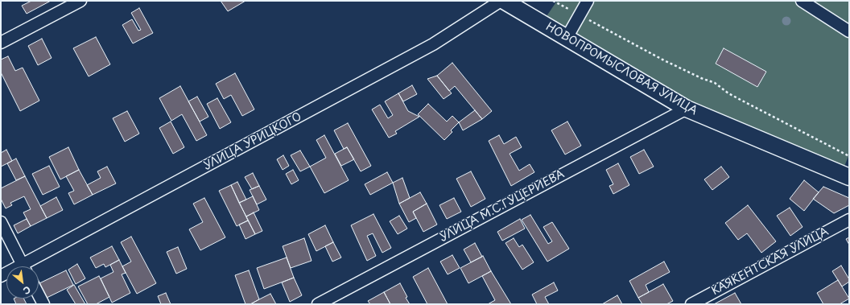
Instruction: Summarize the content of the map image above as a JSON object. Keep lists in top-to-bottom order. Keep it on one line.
{"streets":{"main road":["НОВОПРОМЫСЛОВАЯ УЛИЦА"],"street":["УЛИЦА УРИЦКОГО","УЛИЦА М.С.ГУЦЕРИЕВА","КАЯКЕНТСКАЯ УЛИЦА"]},"crossings":[["НОВОПРОМЫСЛОВАЯ УЛИЦА","УЛИЦА М.С.ГУЦЕРИЕВА"]],"north":"bottom right"}
